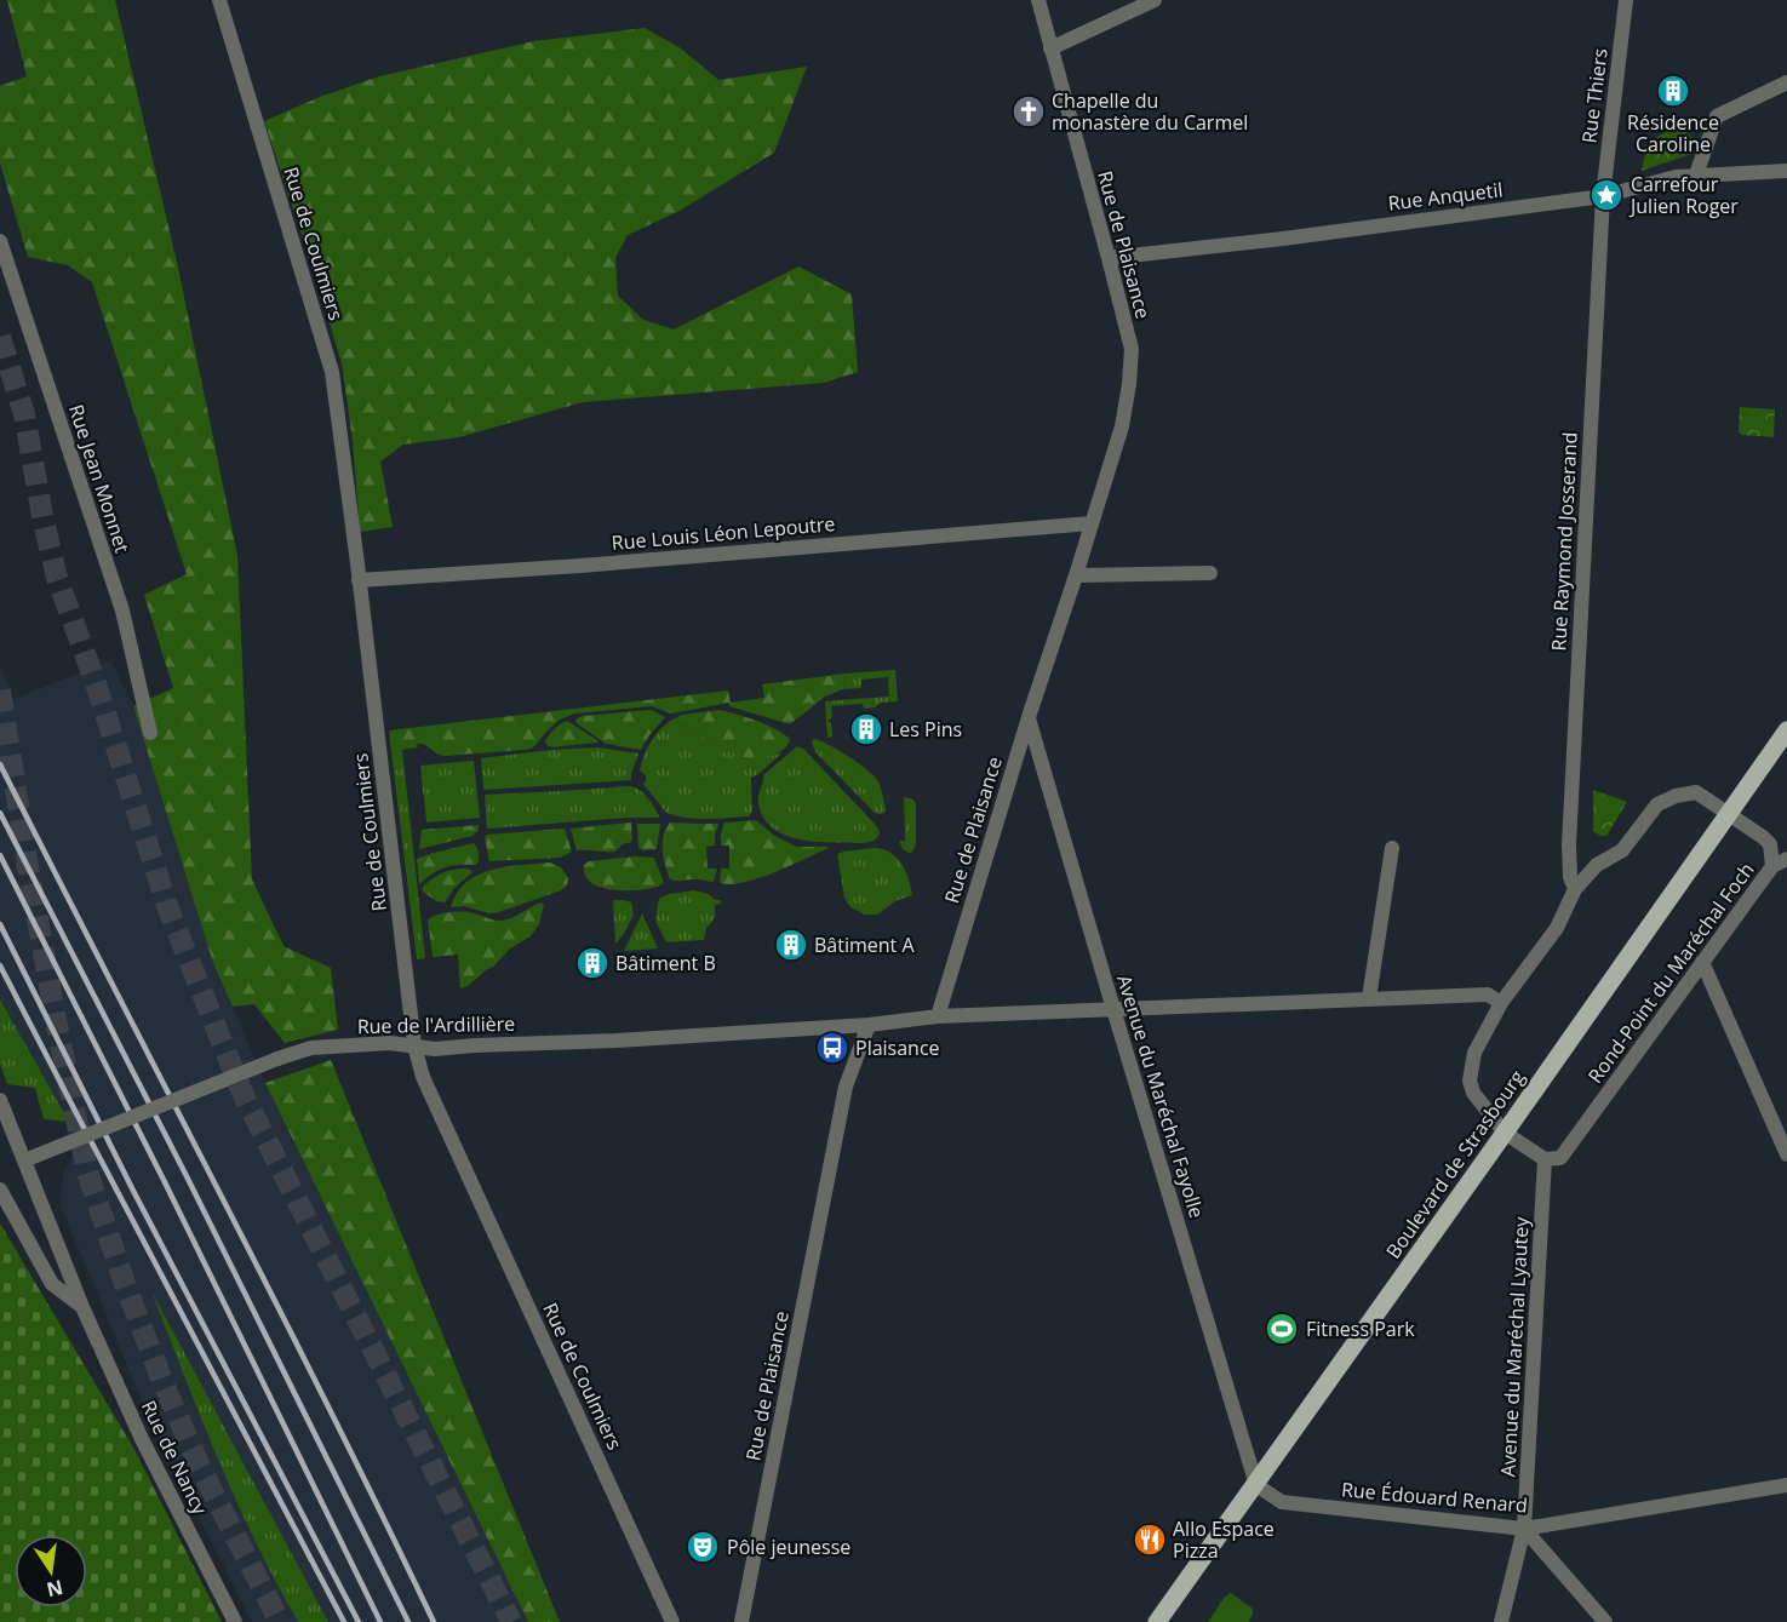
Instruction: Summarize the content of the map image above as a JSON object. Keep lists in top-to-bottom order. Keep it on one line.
{"streets":{"main road":["Boulevard de Strasbourg"],"street":["Rue Thiers","Rue Anquetil","Rue de Coulmiers","Rue de Plaisance","Rue Jean Monnet","Rue Louis Léon Lepoutre","Rue Raymond Josserand","Rond-Point du Maréchal Foch","Rue de l'Ardillière","Avenue du Maréchal Fayolle","Avenue du Maréchal Lyautey","Rue de Nancy","Rue Édouard Renard"]},"crossings":[["Rue Thiers","Rue Anquetil"],["Rue Thiers","Rue Raymond Josserand"],["Rue Anquetil","Rue de Plaisance"],["Rue Anquetil","Rue Raymond Josserand"],["Rue de Coulmiers","Rue Louis Léon Lepoutre"],["Rue de Coulmiers","Rue de l'Ardillière"],["Rue de Plaisance","Rue Louis Léon Lepoutre"],["Rue de Plaisance","Rue de l'Ardillière"],["Rue de Plaisance","Avenue du Maréchal Fayolle"],["Rue Raymond Josserand","Rond-Point du Maréchal Foch"],["Rond-Point du Maréchal Foch","Boulevard de Strasbourg"],["Rond-Point du Maréchal Foch","Avenue du Maréchal Lyautey"],["Rue de l'Ardillière","Rue de Nancy"],["Avenue du Maréchal Fayolle","Boulevard de Strasbourg"],["Avenue du Maréchal Fayolle","Rue Édouard Renard"],["Boulevard de Strasbourg","Rue Édouard Renard"],["Avenue du Maréchal Lyautey","Rue Édouard Renard"]],"places":{"building":["Résidence Caroline","Les Pins","Bâtiment A","Bâtiment B"],"church":["Chapelle du monastère du Carmel"],"place":["Carrefour Julien Roger"],"bus stop":["Plaisance"],"sports":["Fitness Park"],"restaurant":["Allo Espace Pizza"],"theatre":["Pôle jeunesse"]},"north":"bottom"}
